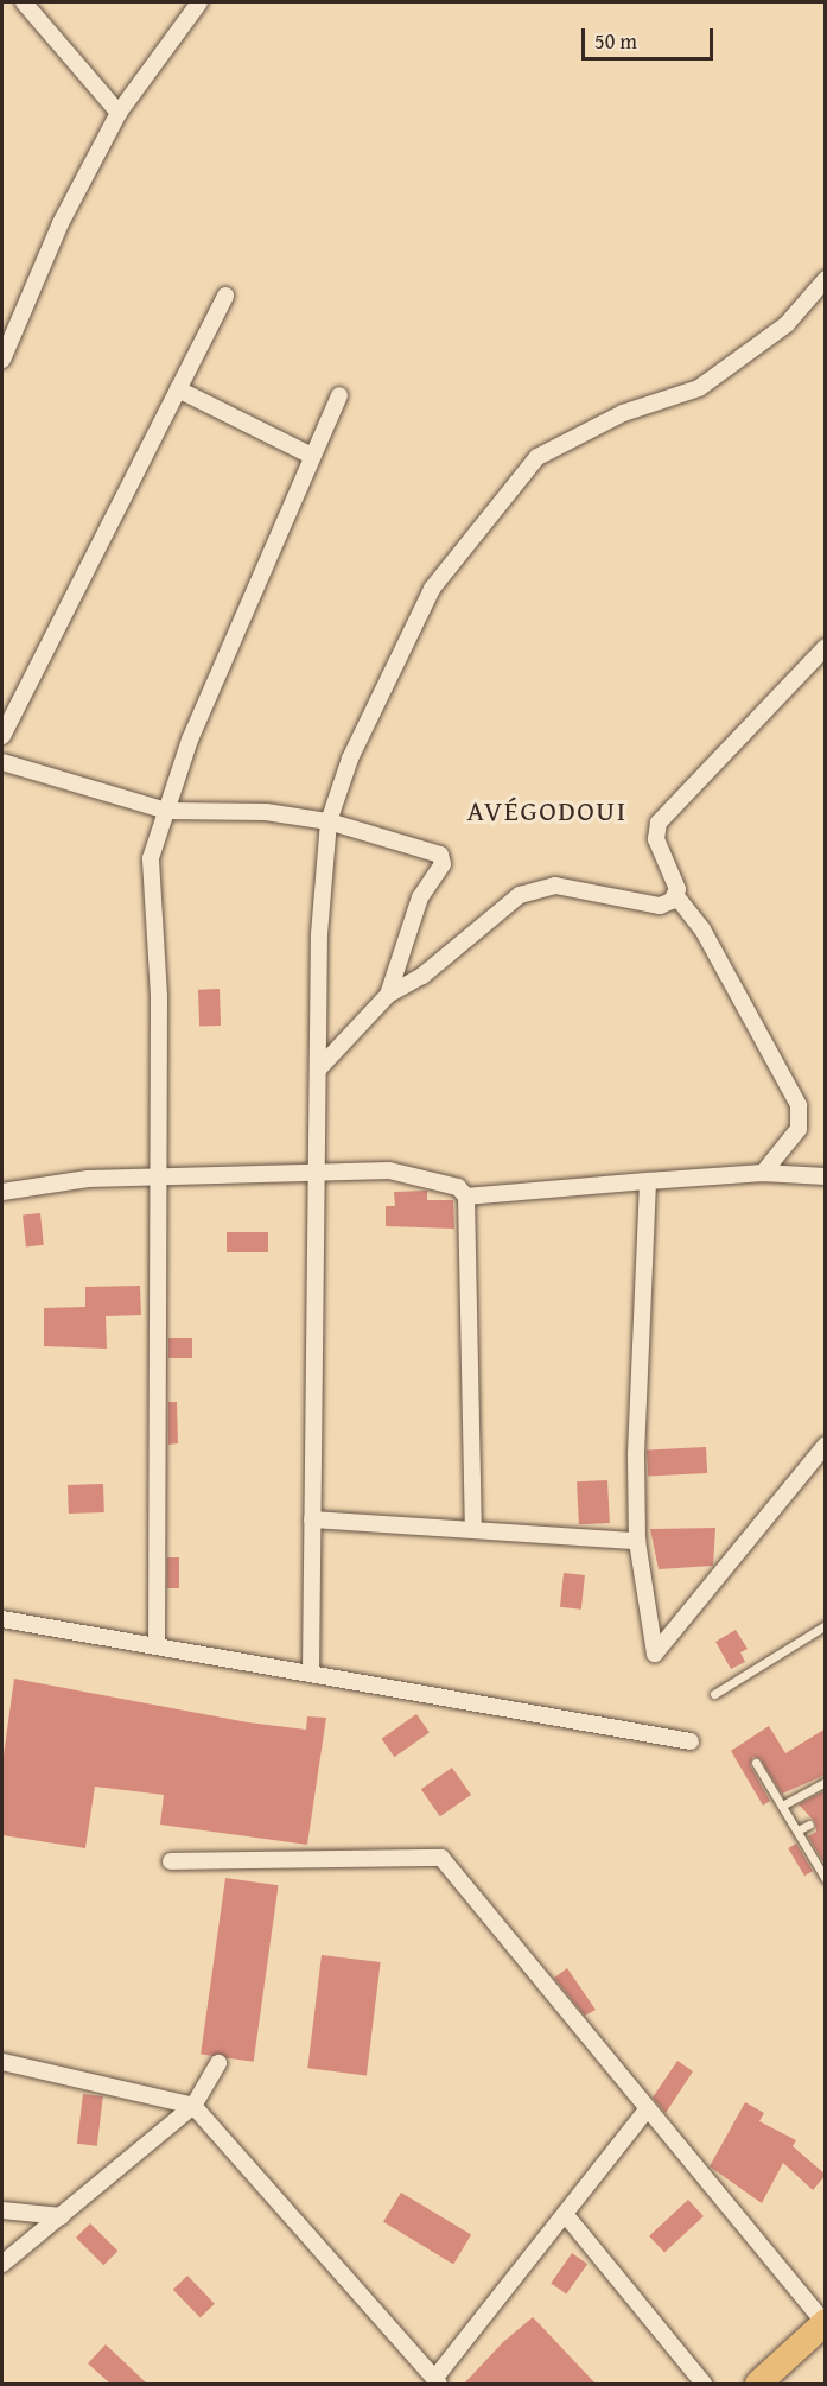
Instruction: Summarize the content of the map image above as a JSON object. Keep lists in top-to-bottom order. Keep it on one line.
{"districts":["AVÉGODOUI"],"scale_bar":"50 m"}
